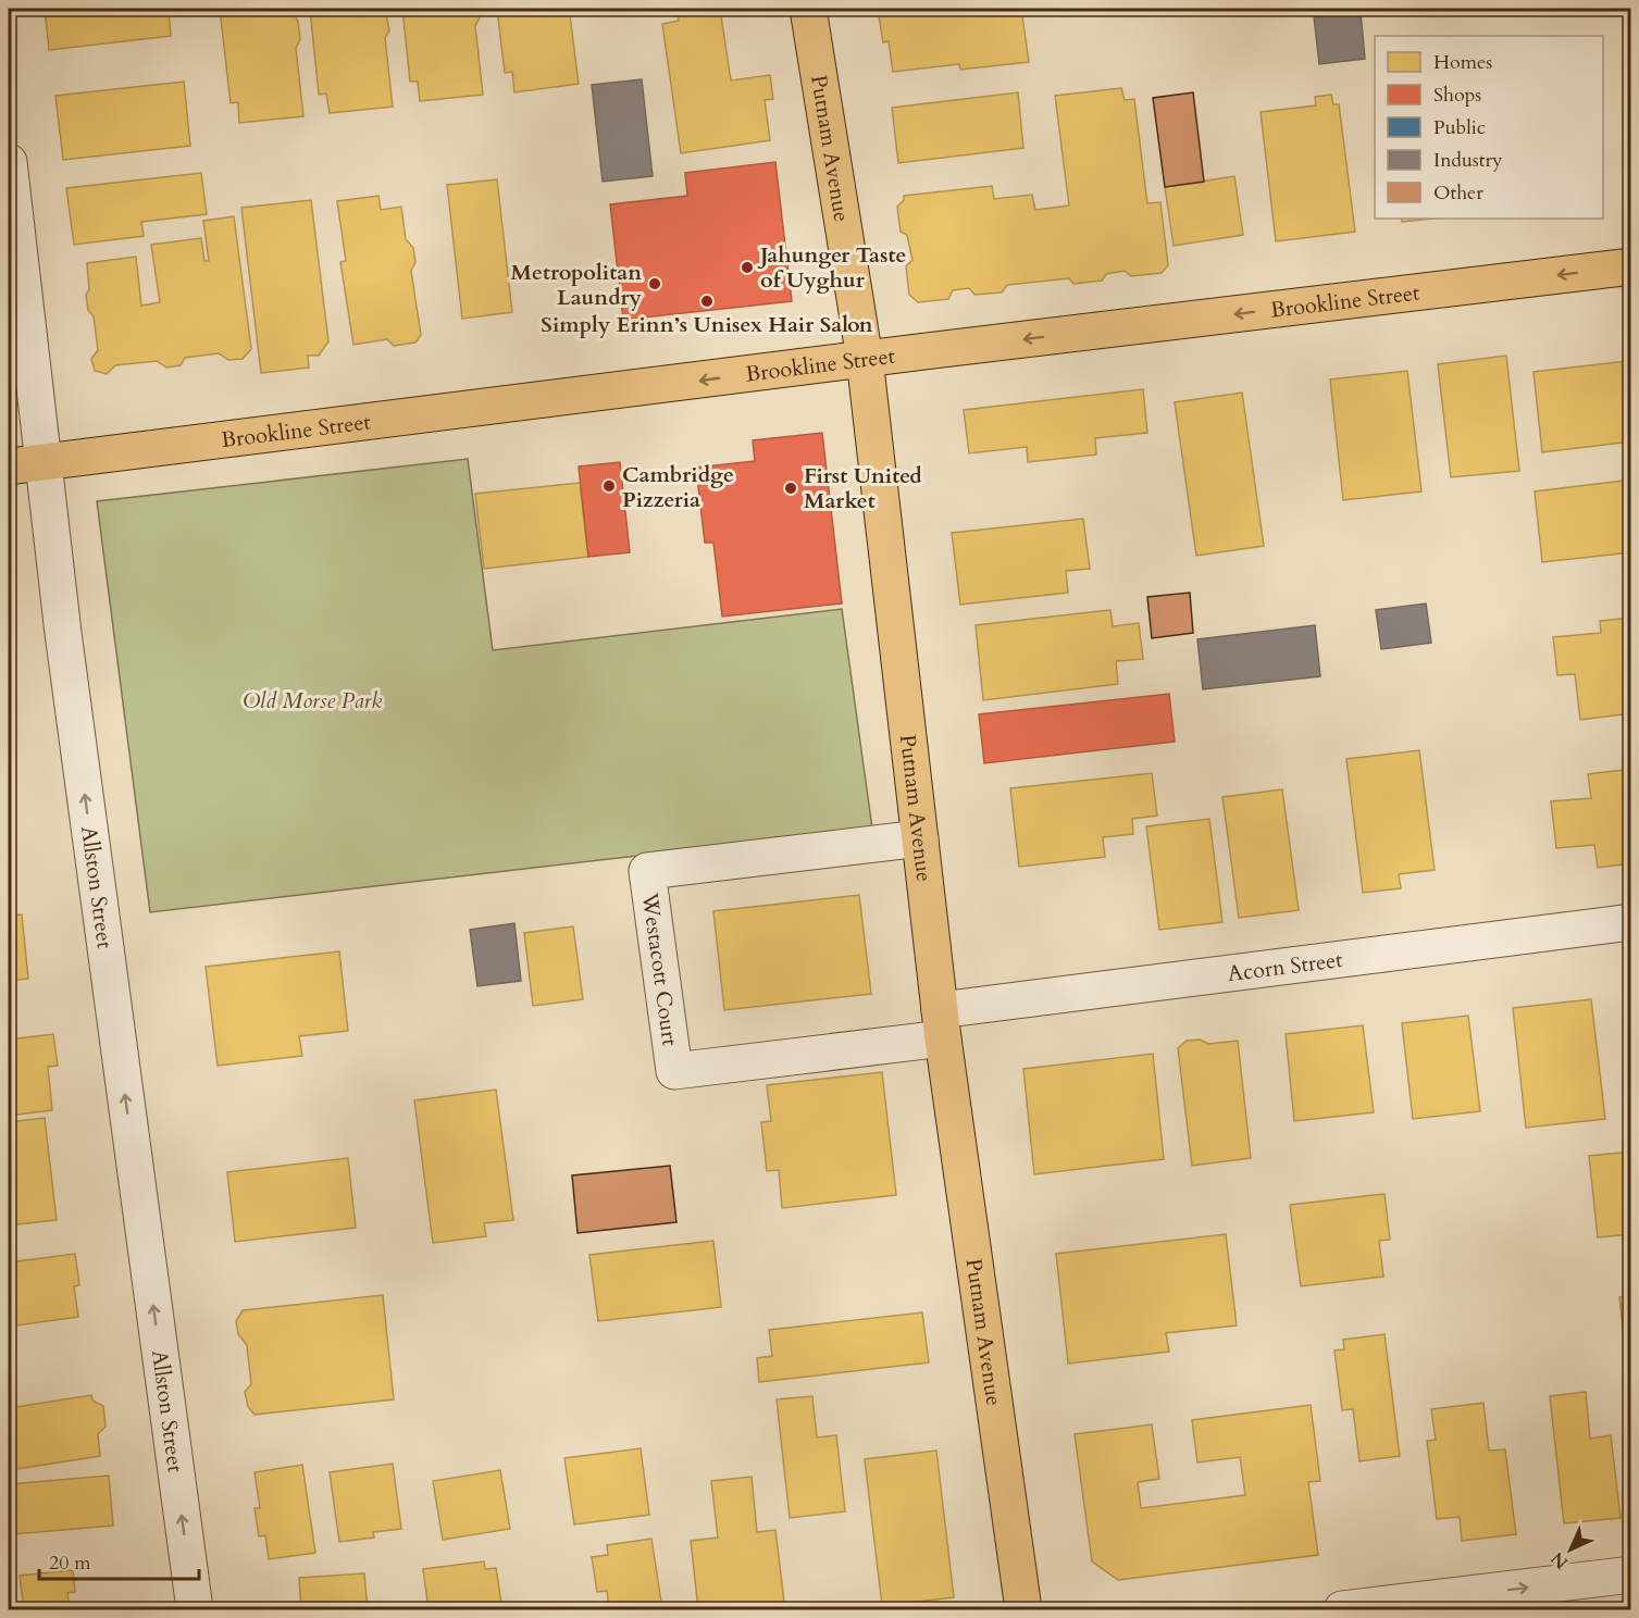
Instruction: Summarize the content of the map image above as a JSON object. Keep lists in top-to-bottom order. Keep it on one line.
{"streets":{"main road":["Putnam Avenue","Brookline Street"],"street":["Allston Street","Acorn Street","Westacott Court"]},"crossings":[["Putnam Avenue","Brookline Street"],["Putnam Avenue","Acorn Street"],["Putnam Avenue","Westacott Court"],["Brookline Street","Allston Street"],["Acorn Street","Westacott Court"]],"one_way":["Brookline Street","Allston Street"],"parks":["Old Morse Park"],"places":["Jahunger Taste of Uyghur","Metropolitan Laundry","Simply Erinn’s Unisex Hair Salon","Cambridge Pizzeria","First United Market"],"legend":["Homes","Shops","Public","Industry","Other"],"scale_bar":"20 m","north":"bottom left"}
